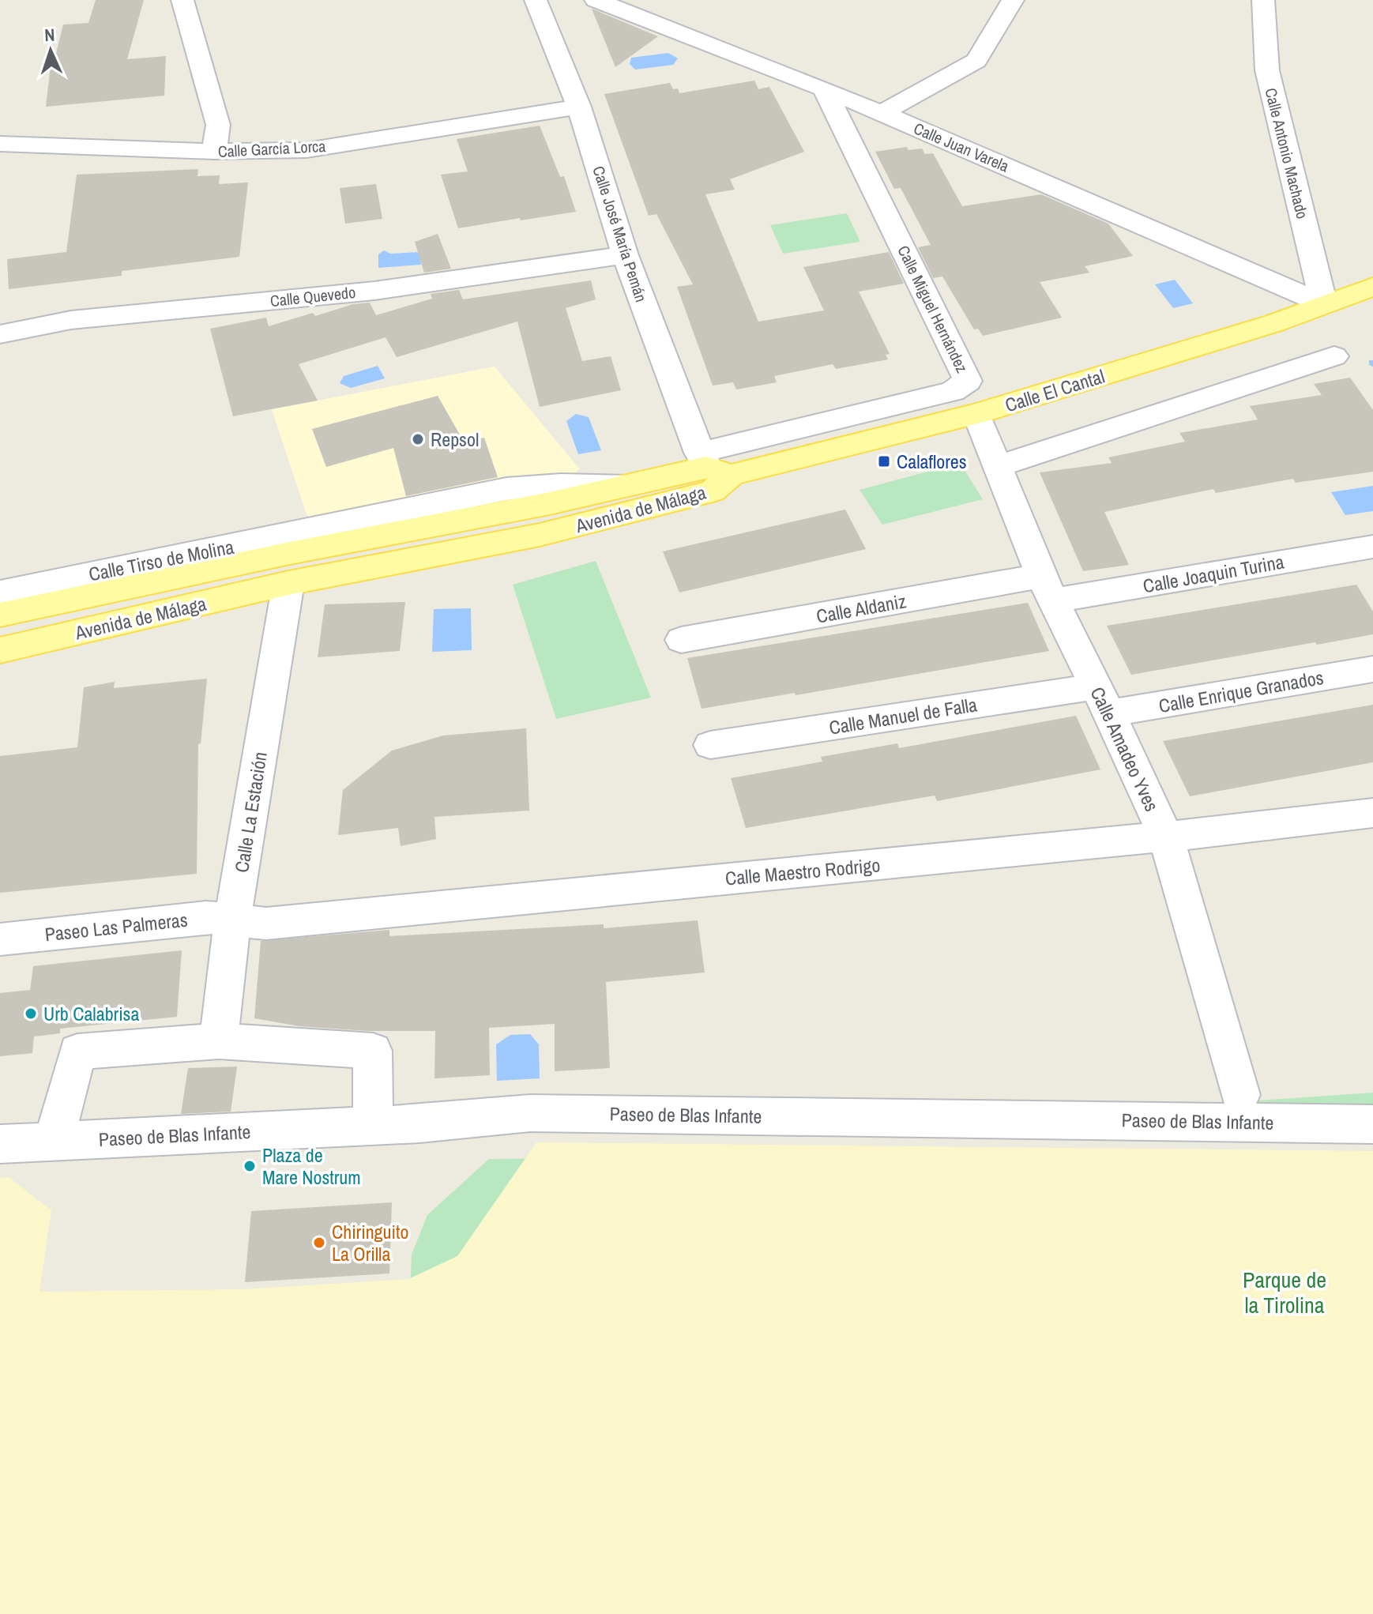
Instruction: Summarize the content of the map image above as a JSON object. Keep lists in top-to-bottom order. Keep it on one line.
{"streets":{"main road":["Calle El Cantal","Avenida de Málaga"],"street":["Calle Juan Varela","Calle García Lorca","Calle Antonio Machado","Calle José María Pemán","Calle Quevedo","Calle Miguel Hernández","Calle Tirso de Molina","Calle Joaquin Turina","Calle Aldaniz","Calle Enrique Granados","Calle Manuel de Falla","Calle Amadeo Yves","Calle La Estación","Calle Maestro Rodrigo","Paseo Las Palmeras","Paseo de Blas Infante"]},"crossings":[["Calle Juan Varela","Calle Antonio Machado"],["Calle Juan Varela","Calle Miguel Hernández"],["Calle Juan Varela","Calle El Cantal"],["Calle García Lorca","Calle José María Pemán"],["Calle Antonio Machado","Calle El Cantal"],["Calle José María Pemán","Calle Quevedo"],["Calle José María Pemán","Calle Miguel Hernández"],["Calle José María Pemán","Calle El Cantal"],["Calle José María Pemán","Avenida de Málaga"],["Calle Miguel Hernández","Calle El Cantal"],["Calle Miguel Hernández","Avenida de Málaga"],["Calle El Cantal","Avenida de Málaga"],["Calle El Cantal","Calle Amadeo Yves"],["Avenida de Málaga","Calle Tirso de Molina"],["Avenida de Málaga","Calle La Estación"],["Calle Tirso de Molina","Calle La Estación"],["Calle Joaquin Turina","Calle Aldaniz"],["Calle Joaquin Turina","Calle Amadeo Yves"],["Calle Aldaniz","Calle Amadeo Yves"],["Calle Enrique Granados","Calle Manuel de Falla"],["Calle Enrique Granados","Calle Amadeo Yves"],["Calle Manuel de Falla","Calle Amadeo Yves"],["Calle Amadeo Yves","Calle Maestro Rodrigo"],["Calle La Estación","Calle Maestro Rodrigo"],["Calle La Estación","Paseo Las Palmeras"],["Calle Maestro Rodrigo","Paseo Las Palmeras"]],"parks":["Parque de la Tirolina"],"places":{"other":["Repsol","Urb Calabrisa","Plaza de Mare Nostrum","Chiringuito La Orilla"],"transit":["Calaflores"]},"north":"top"}
